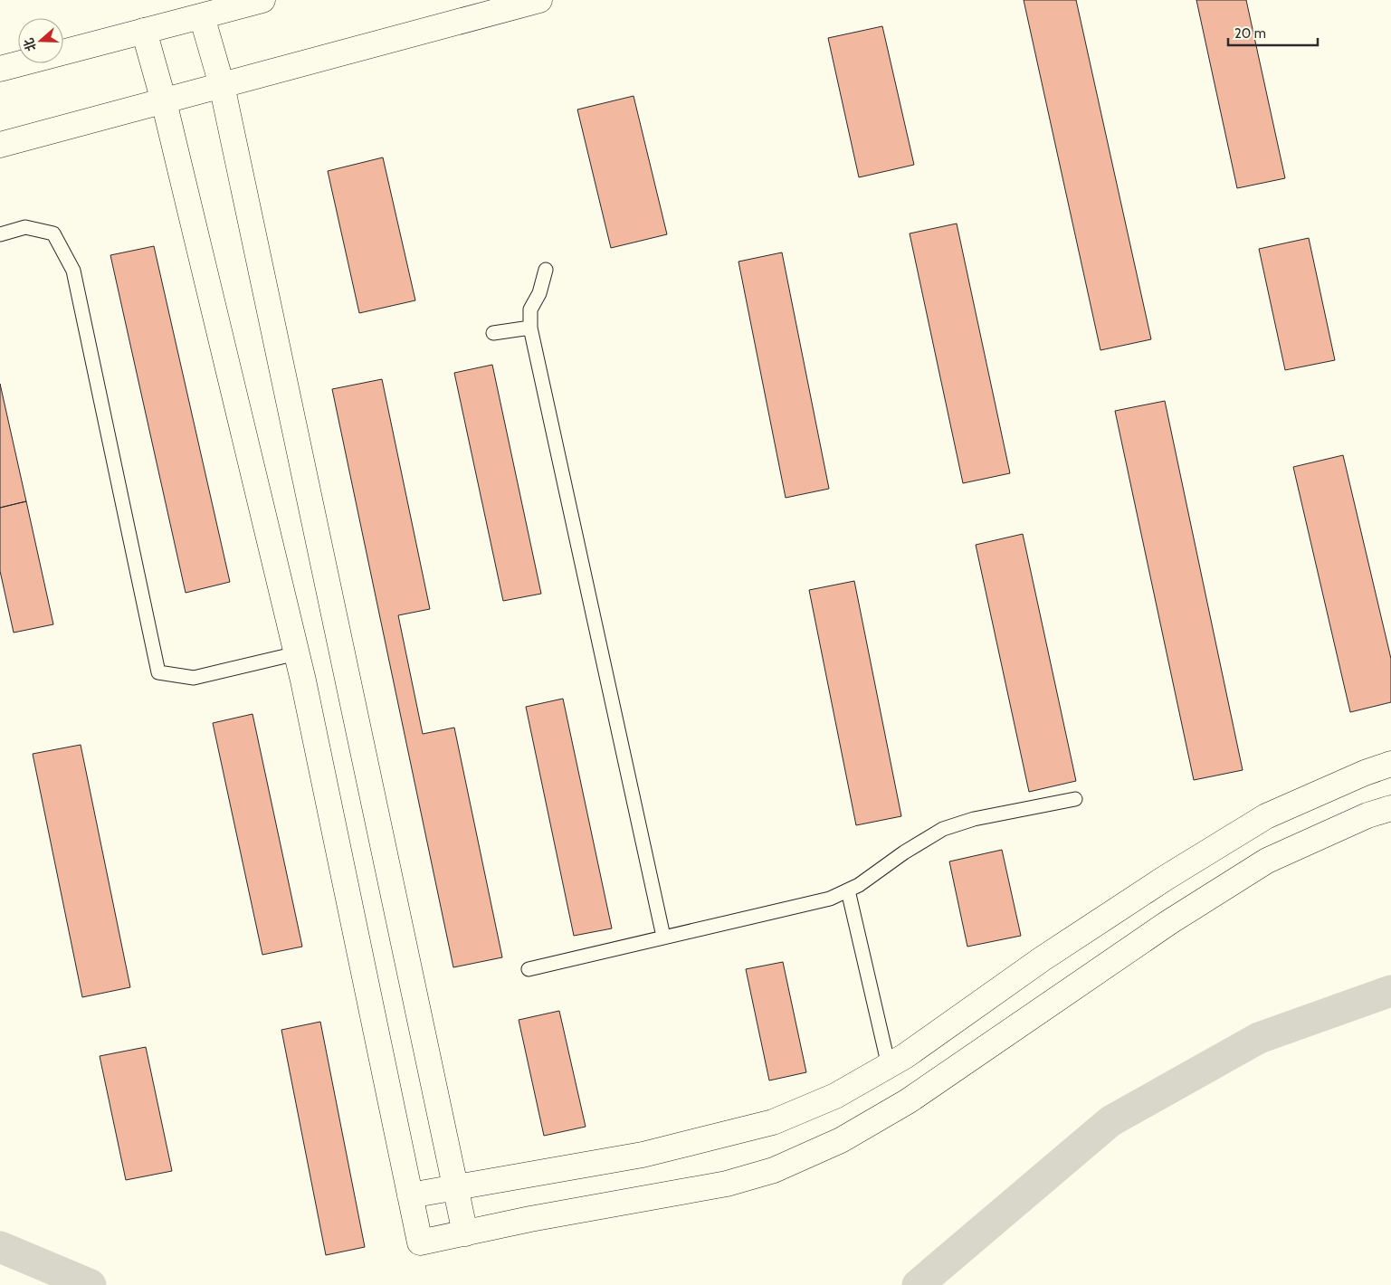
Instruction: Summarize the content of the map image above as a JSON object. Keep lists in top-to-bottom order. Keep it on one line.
{"scale_bar":"20 m","north":"left"}
